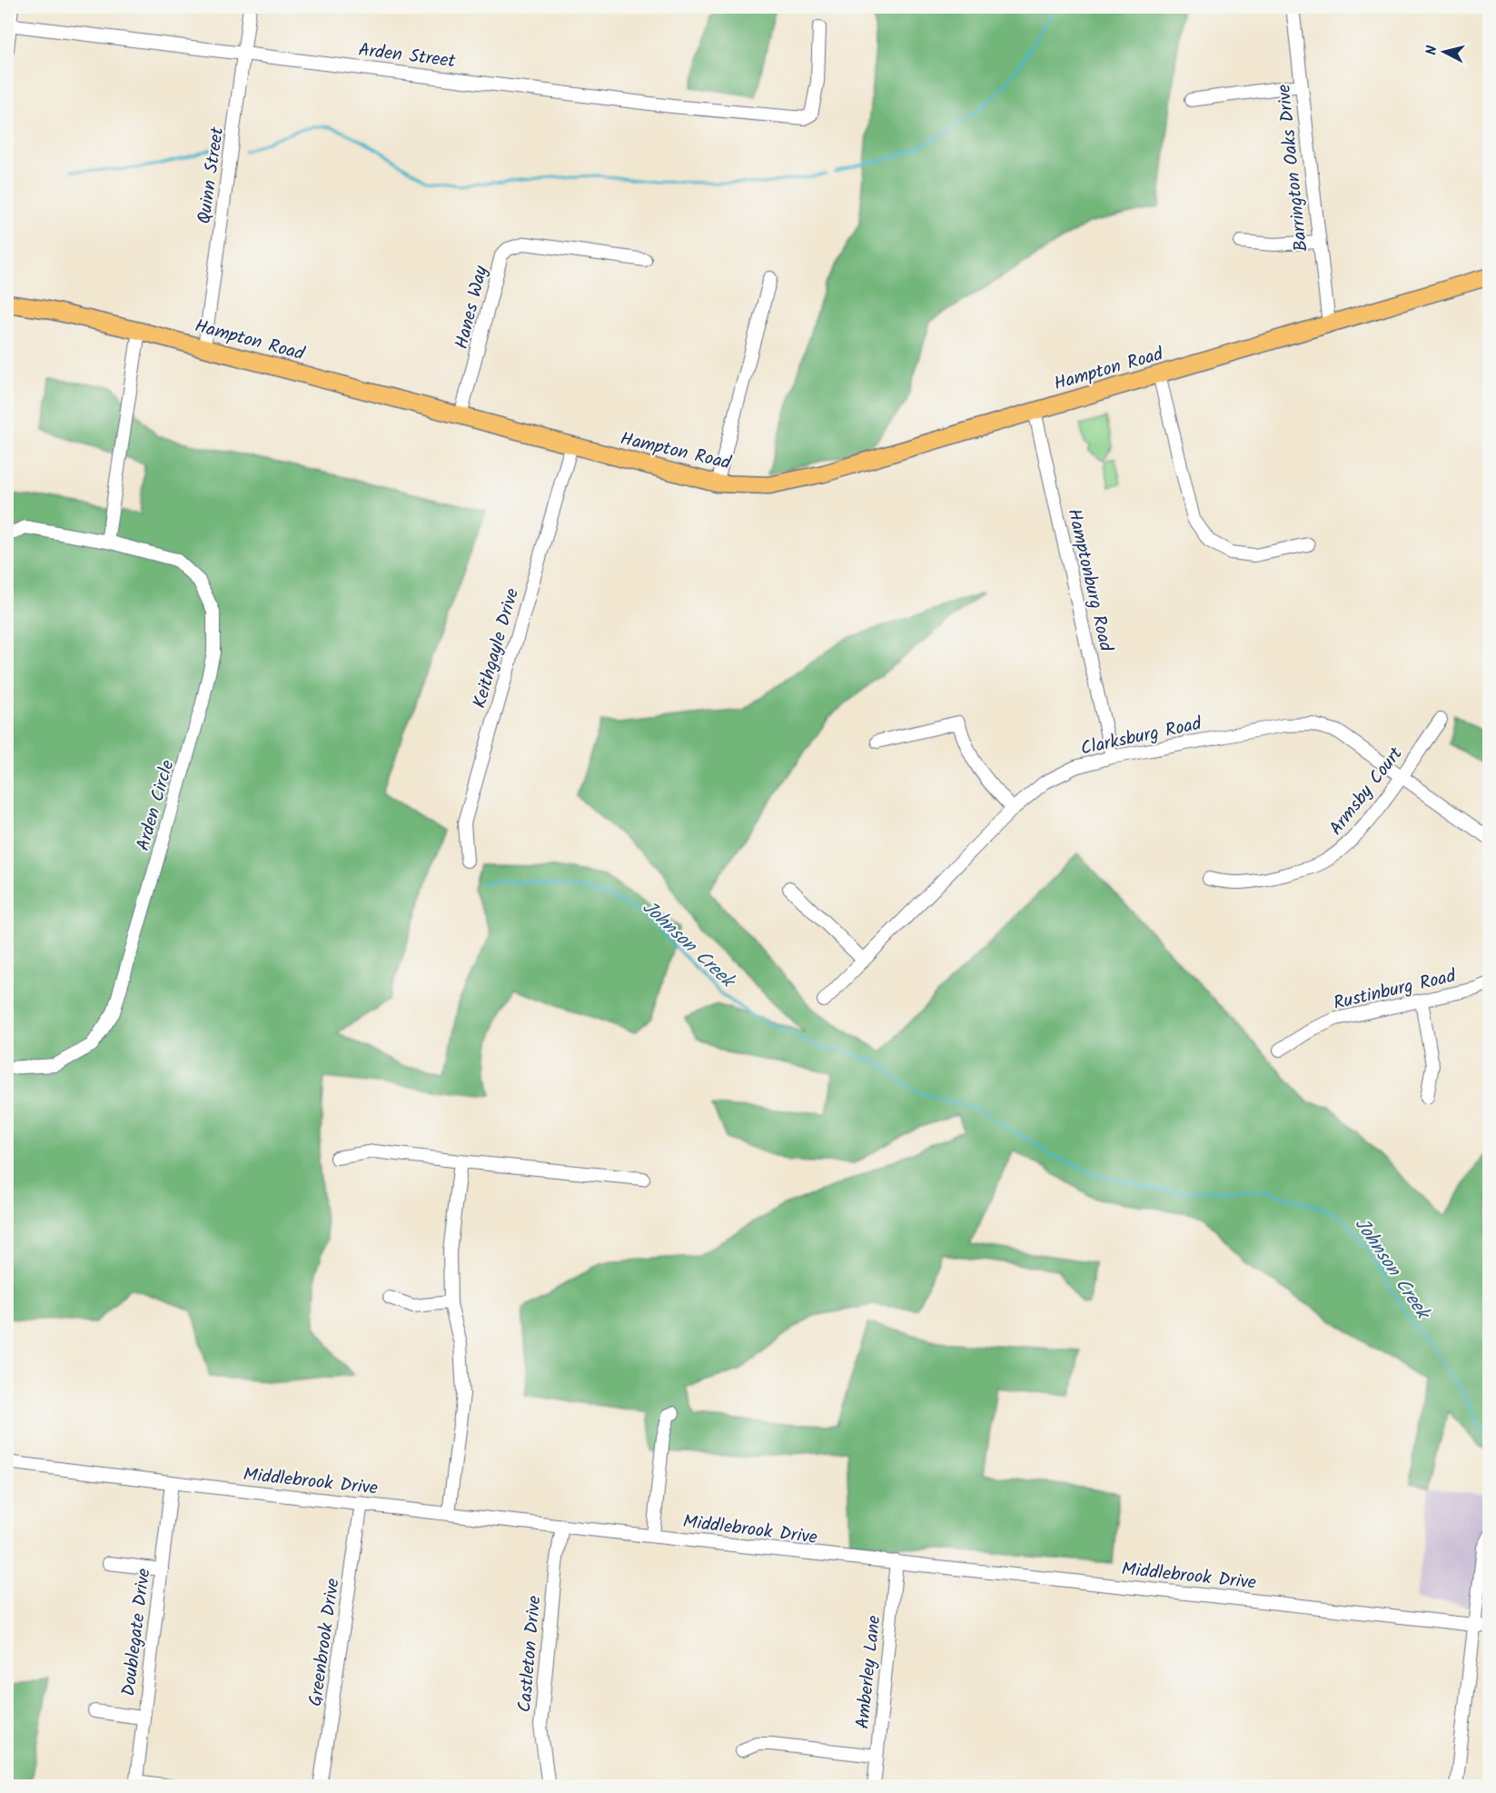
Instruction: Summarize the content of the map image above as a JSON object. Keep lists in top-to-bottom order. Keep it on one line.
{"streets":{"main road":["Hampton Road"],"street":["Arden Street","Barrington Oaks Drive","Quinn Street","Hanes Way","Hamptonburg Road","Keithgayle Drive","Clarksburg Road","Armsby Court","Arden Circle","Rustinburg Road","Middlebrook Drive","Doublegate Drive","Greenbrook Drive","Castleton Drive","Amberley Lane"]},"crossings":[["Arden Street","Quinn Street"],["Barrington Oaks Drive","Hampton Road"],["Quinn Street","Hampton Road"],["Hanes Way","Hampton Road"],["Hampton Road","Hamptonburg Road"],["Hampton Road","Keithgayle Drive"],["Hamptonburg Road","Clarksburg Road"],["Clarksburg Road","Armsby Court"],["Middlebrook Drive","Doublegate Drive"],["Middlebrook Drive","Greenbrook Drive"],["Middlebrook Drive","Castleton Drive"],["Middlebrook Drive","Amberley Lane"]],"water":["Johnson Creek"],"north":"left"}
